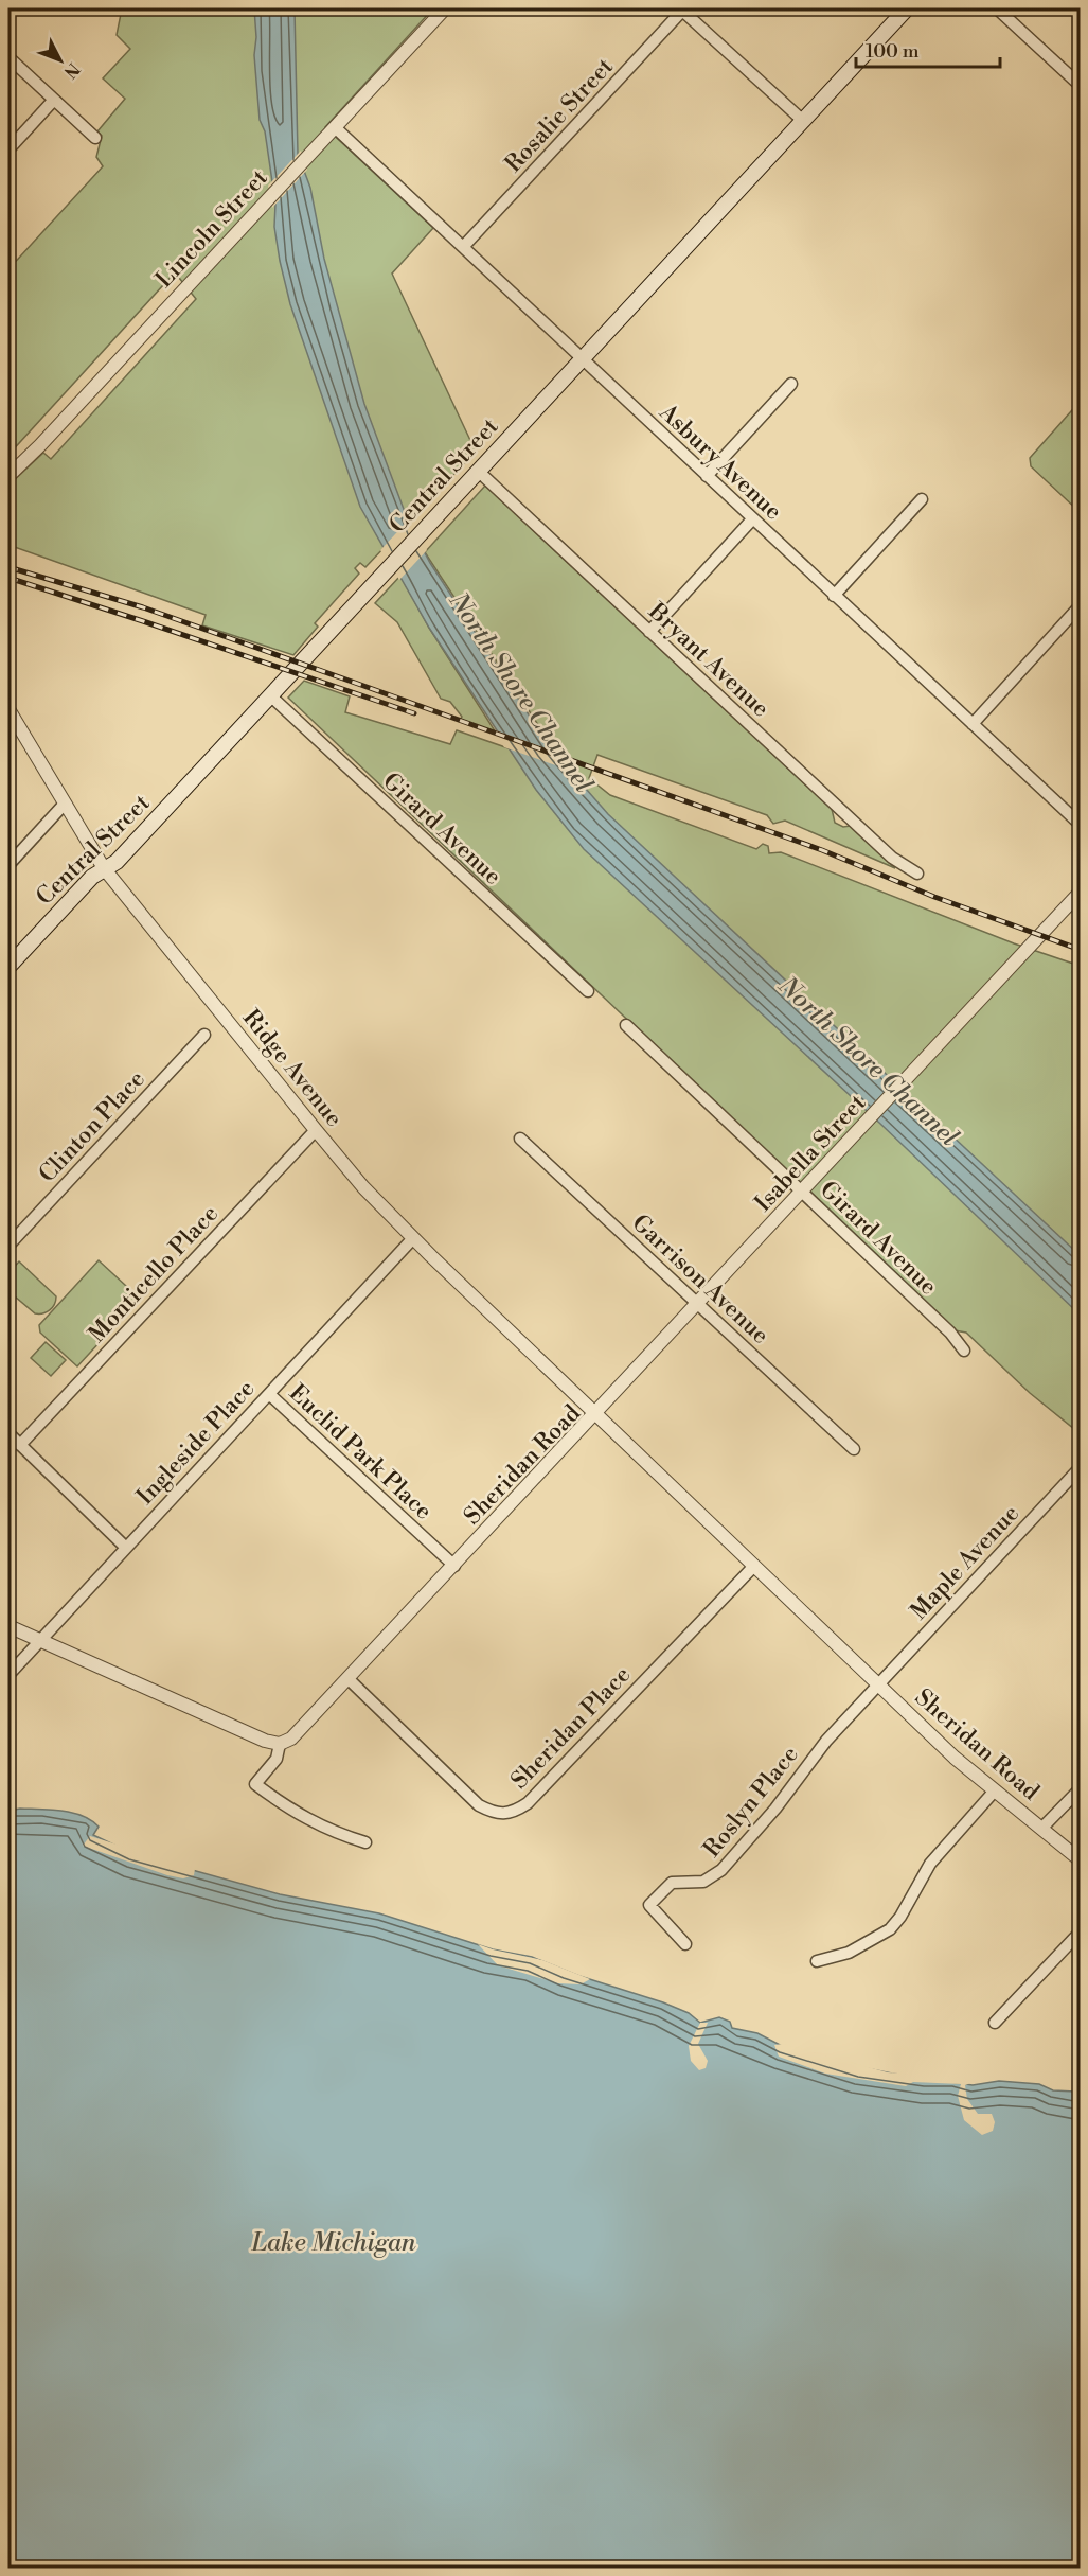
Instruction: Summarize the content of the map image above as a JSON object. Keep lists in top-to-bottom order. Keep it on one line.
{"streets":{"main road":["Central Street"],"street":["Rosalie Street","Lincoln Street","Asbury Avenue","Bryant Avenue","Girard Avenue","Ridge Avenue","Clinton Place","Isabella Street","Monticello Place","Garrison Avenue","Ingleside Place","Euclid Park Place","Sheridan Road","Maple Avenue","Sheridan Place","Roslyn Place"]},"crossings":[["Rosalie Street","Asbury Avenue"],["Lincoln Street","Asbury Avenue"],["Asbury Avenue","Central Street"],["Central Street","Bryant Avenue"],["Central Street","Girard Avenue"],["Central Street","Ridge Avenue"],["Girard Avenue","Isabella Street"],["Ridge Avenue","Isabella Street"],["Ridge Avenue","Monticello Place"],["Ridge Avenue","Ingleside Place"],["Ridge Avenue","Sheridan Road"],["Isabella Street","Garrison Avenue"],["Isabella Street","Sheridan Road"],["Ingleside Place","Euclid Park Place"],["Euclid Park Place","Sheridan Road"],["Sheridan Road","Maple Avenue"],["Sheridan Road","Sheridan Place"],["Sheridan Road","Roslyn Place"],["Maple Avenue","Roslyn Place"]],"water":["North Shore Channel","Lake Michigan"],"scale_bar":"100 m","north":"bottom right"}
